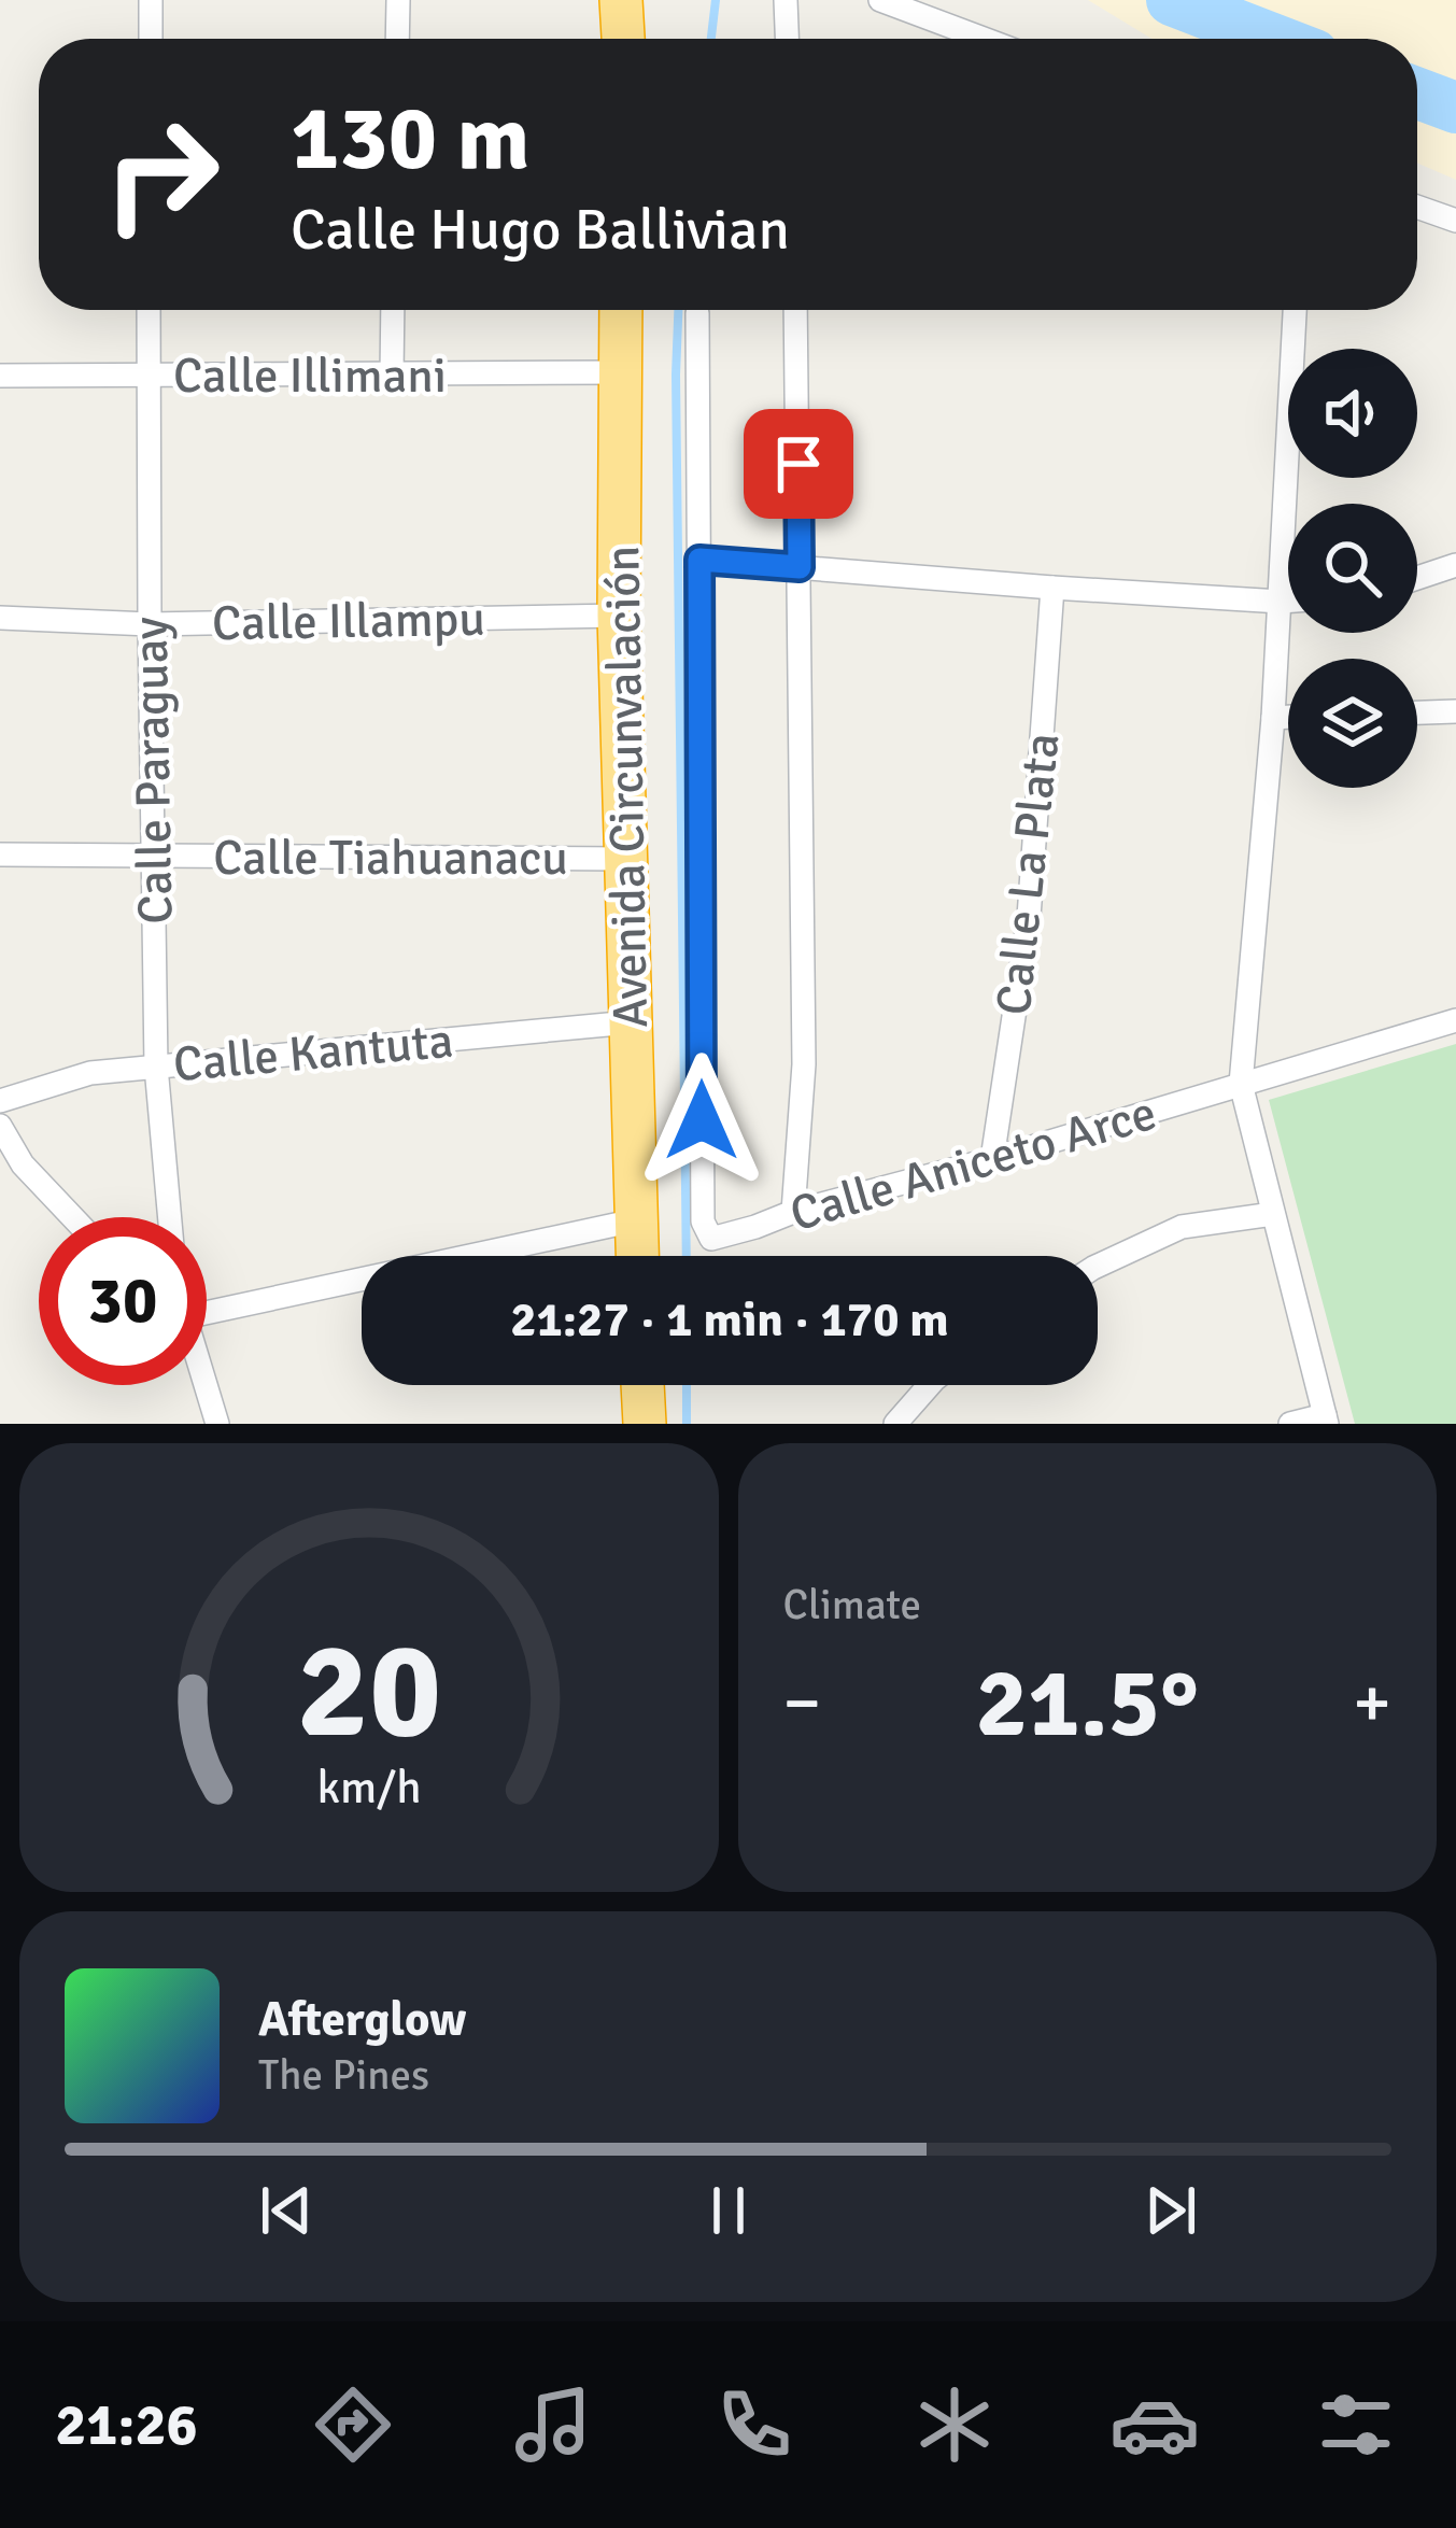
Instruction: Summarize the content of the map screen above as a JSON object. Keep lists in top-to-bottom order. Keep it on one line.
{"streets":{"highway":["Avenida Circunvalación"],"street":["Calle Illimani","Calle Illampu","Calle Paraguay","Calle Tiahuanacu","Calle La Plata","Calle Kantuta","Calle Aniceto Arce"]},"crossings":[["Calle Illimani","Calle Paraguay"],["Calle Illimani","Avenida Circunvalación"],["Calle Illampu","Calle Paraguay"],["Calle Illampu","Avenida Circunvalación"],["Calle Paraguay","Calle Tiahuanacu"],["Calle Paraguay","Calle Kantuta"],["Avenida Circunvalación","Calle Tiahuanacu"],["Avenida Circunvalación","Calle Kantuta"],["Calle La Plata","Calle Aniceto Arce"]],"page":{"turn":["130 m","Calle Hugo Ballivian"],"limit":"30","trip":"21:27 · 1 min · 170 m","tile":"Climate","heat":["−","21.5°","+"],"song":["Afterglow","The Pines"],"tabs":"21:26","gauge":["20","km/h"]}}
